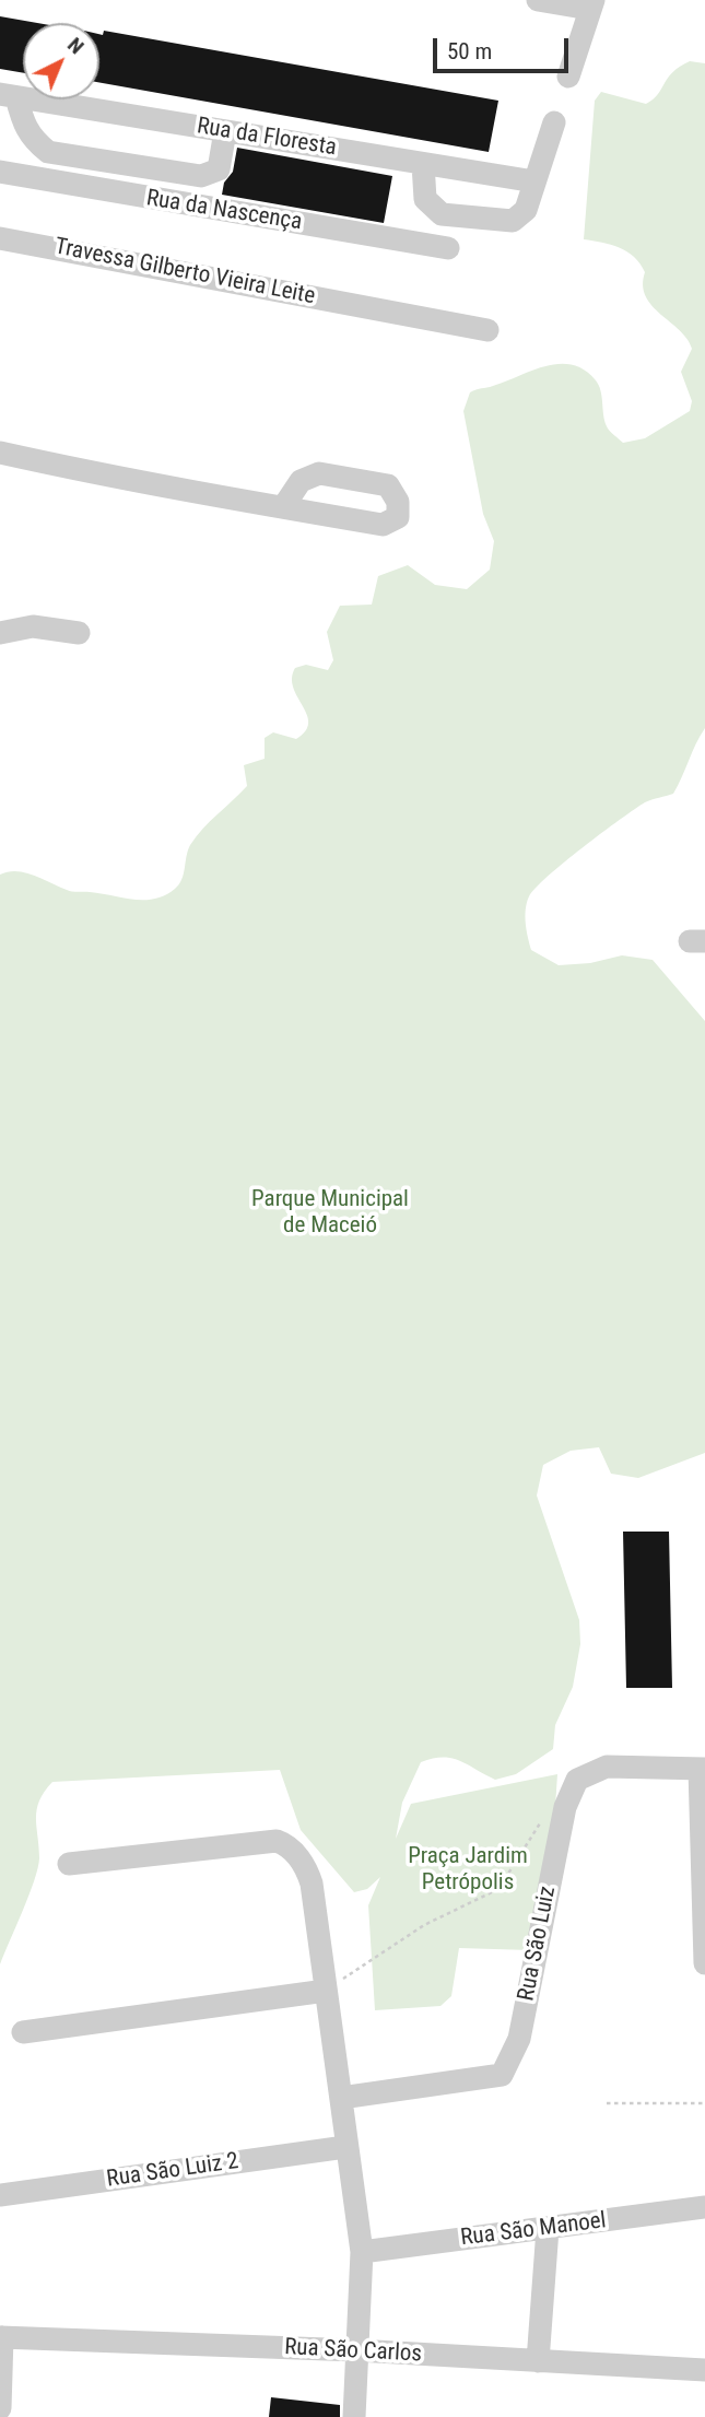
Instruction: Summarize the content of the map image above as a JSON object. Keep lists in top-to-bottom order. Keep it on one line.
{"streets":{"street":["Rua da Floresta","Rua da Nascença","Travessa Gilberto Vieira Leite","Rua São Luiz","Rua São Luiz 2","Rua São Manoel","Rua São Carlos"]},"parks":["Parque Municipal de Maceió","Praça Jardim Petrópolis"],"scale_bar":"50 m","north":"top right"}
